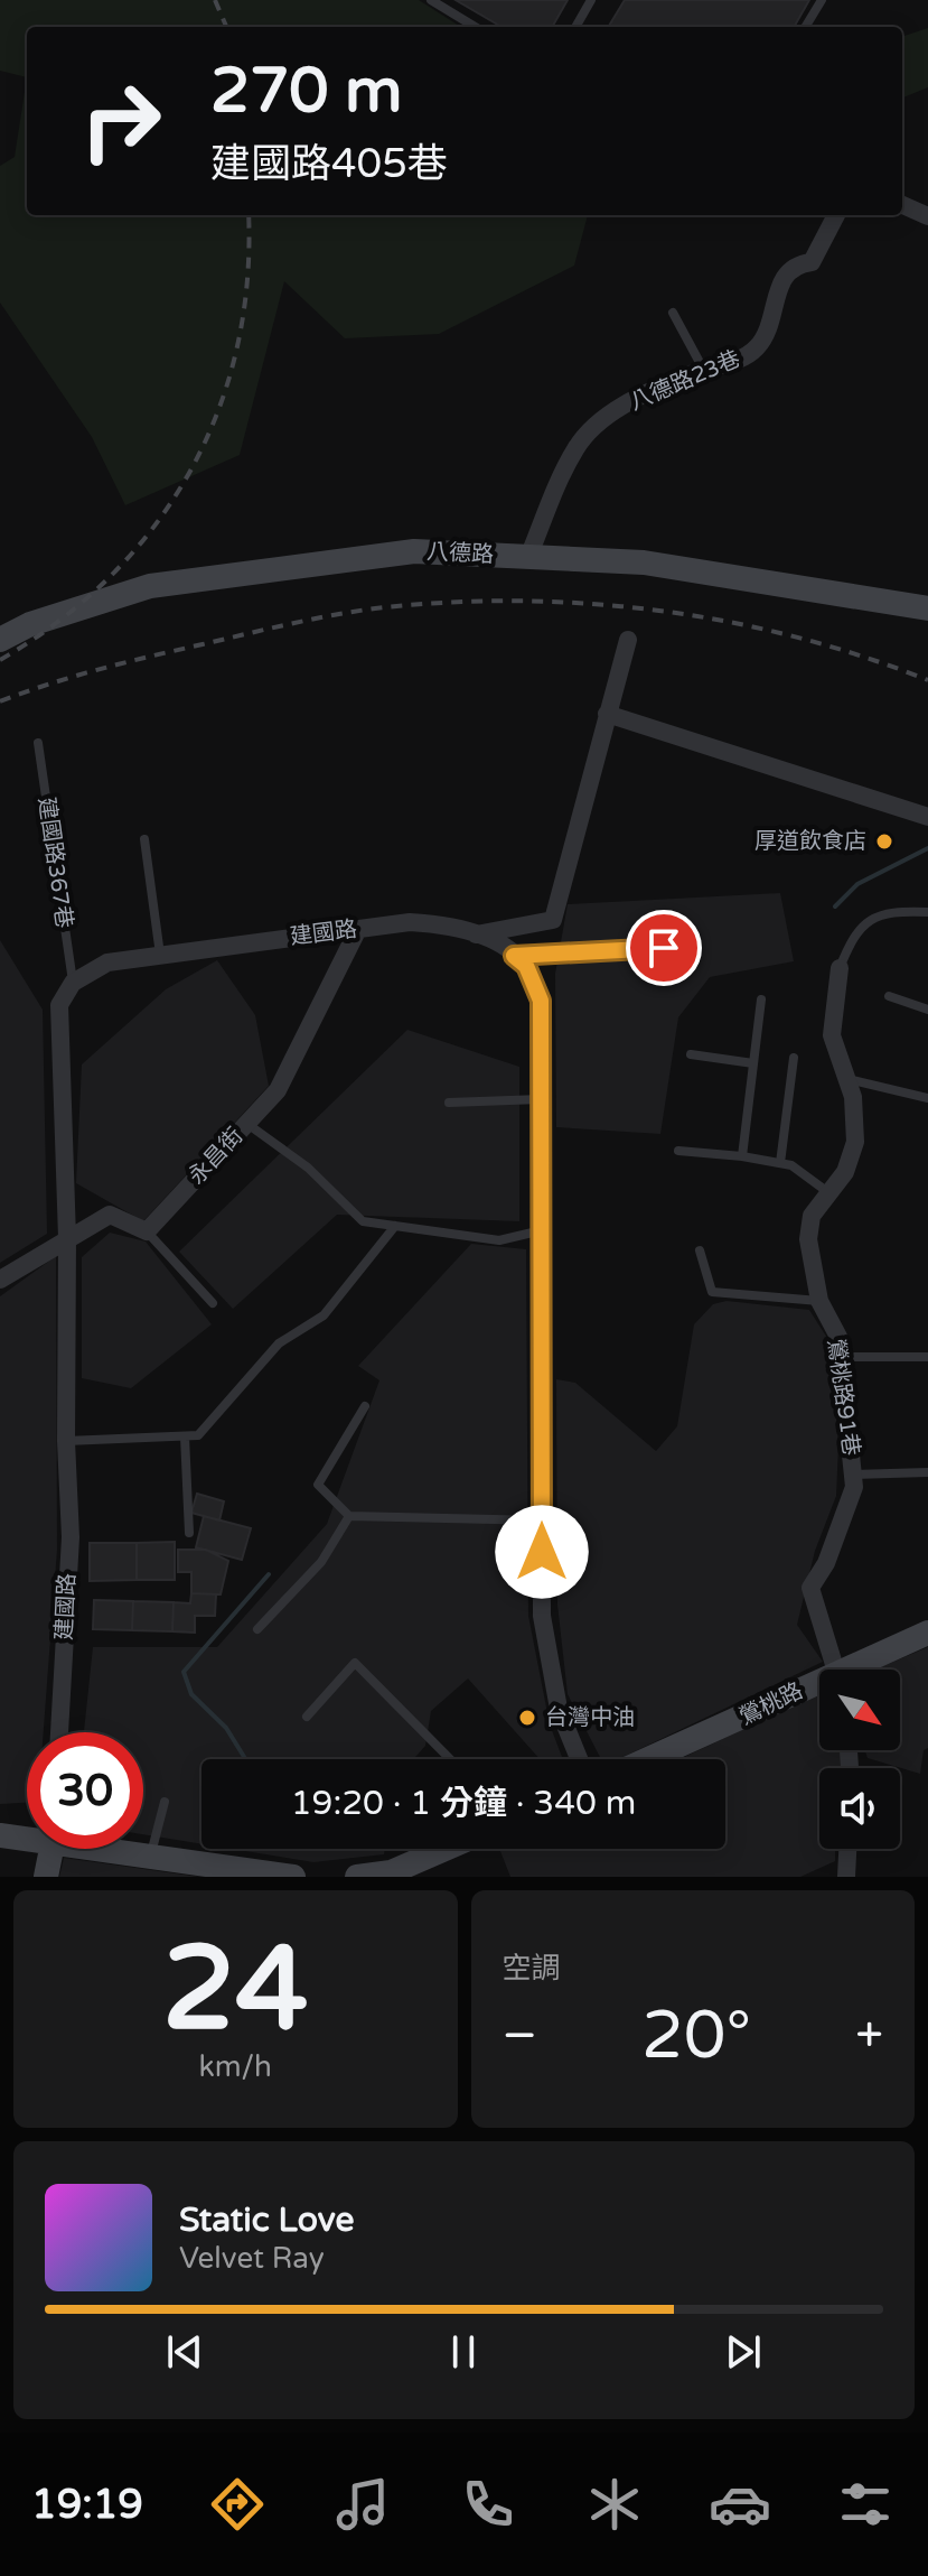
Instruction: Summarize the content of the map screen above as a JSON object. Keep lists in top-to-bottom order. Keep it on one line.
{"streets":{"main road":["八德路","鶯桃路"],"street":["八德路23巷","建國路","永昌街","鶯桃路91巷"],"lane":["建國路367巷"]},"crossings":[["八德路23巷","八德路"],["建國路367巷","建國路"],["建國路","永昌街"]],"places":["厚道飲食店","台灣中油"],"north":"bottom right","page":{"turn":["270 m","建國路405巷"],"limit":"30","trip":"19:20 · 1 分鐘 · 340 m","tile":[["24","km/h"],"空調"],"heat":["−","20°","+"],"song":["Static Love","Velvet Ray"],"tabs":"19:19"}}
